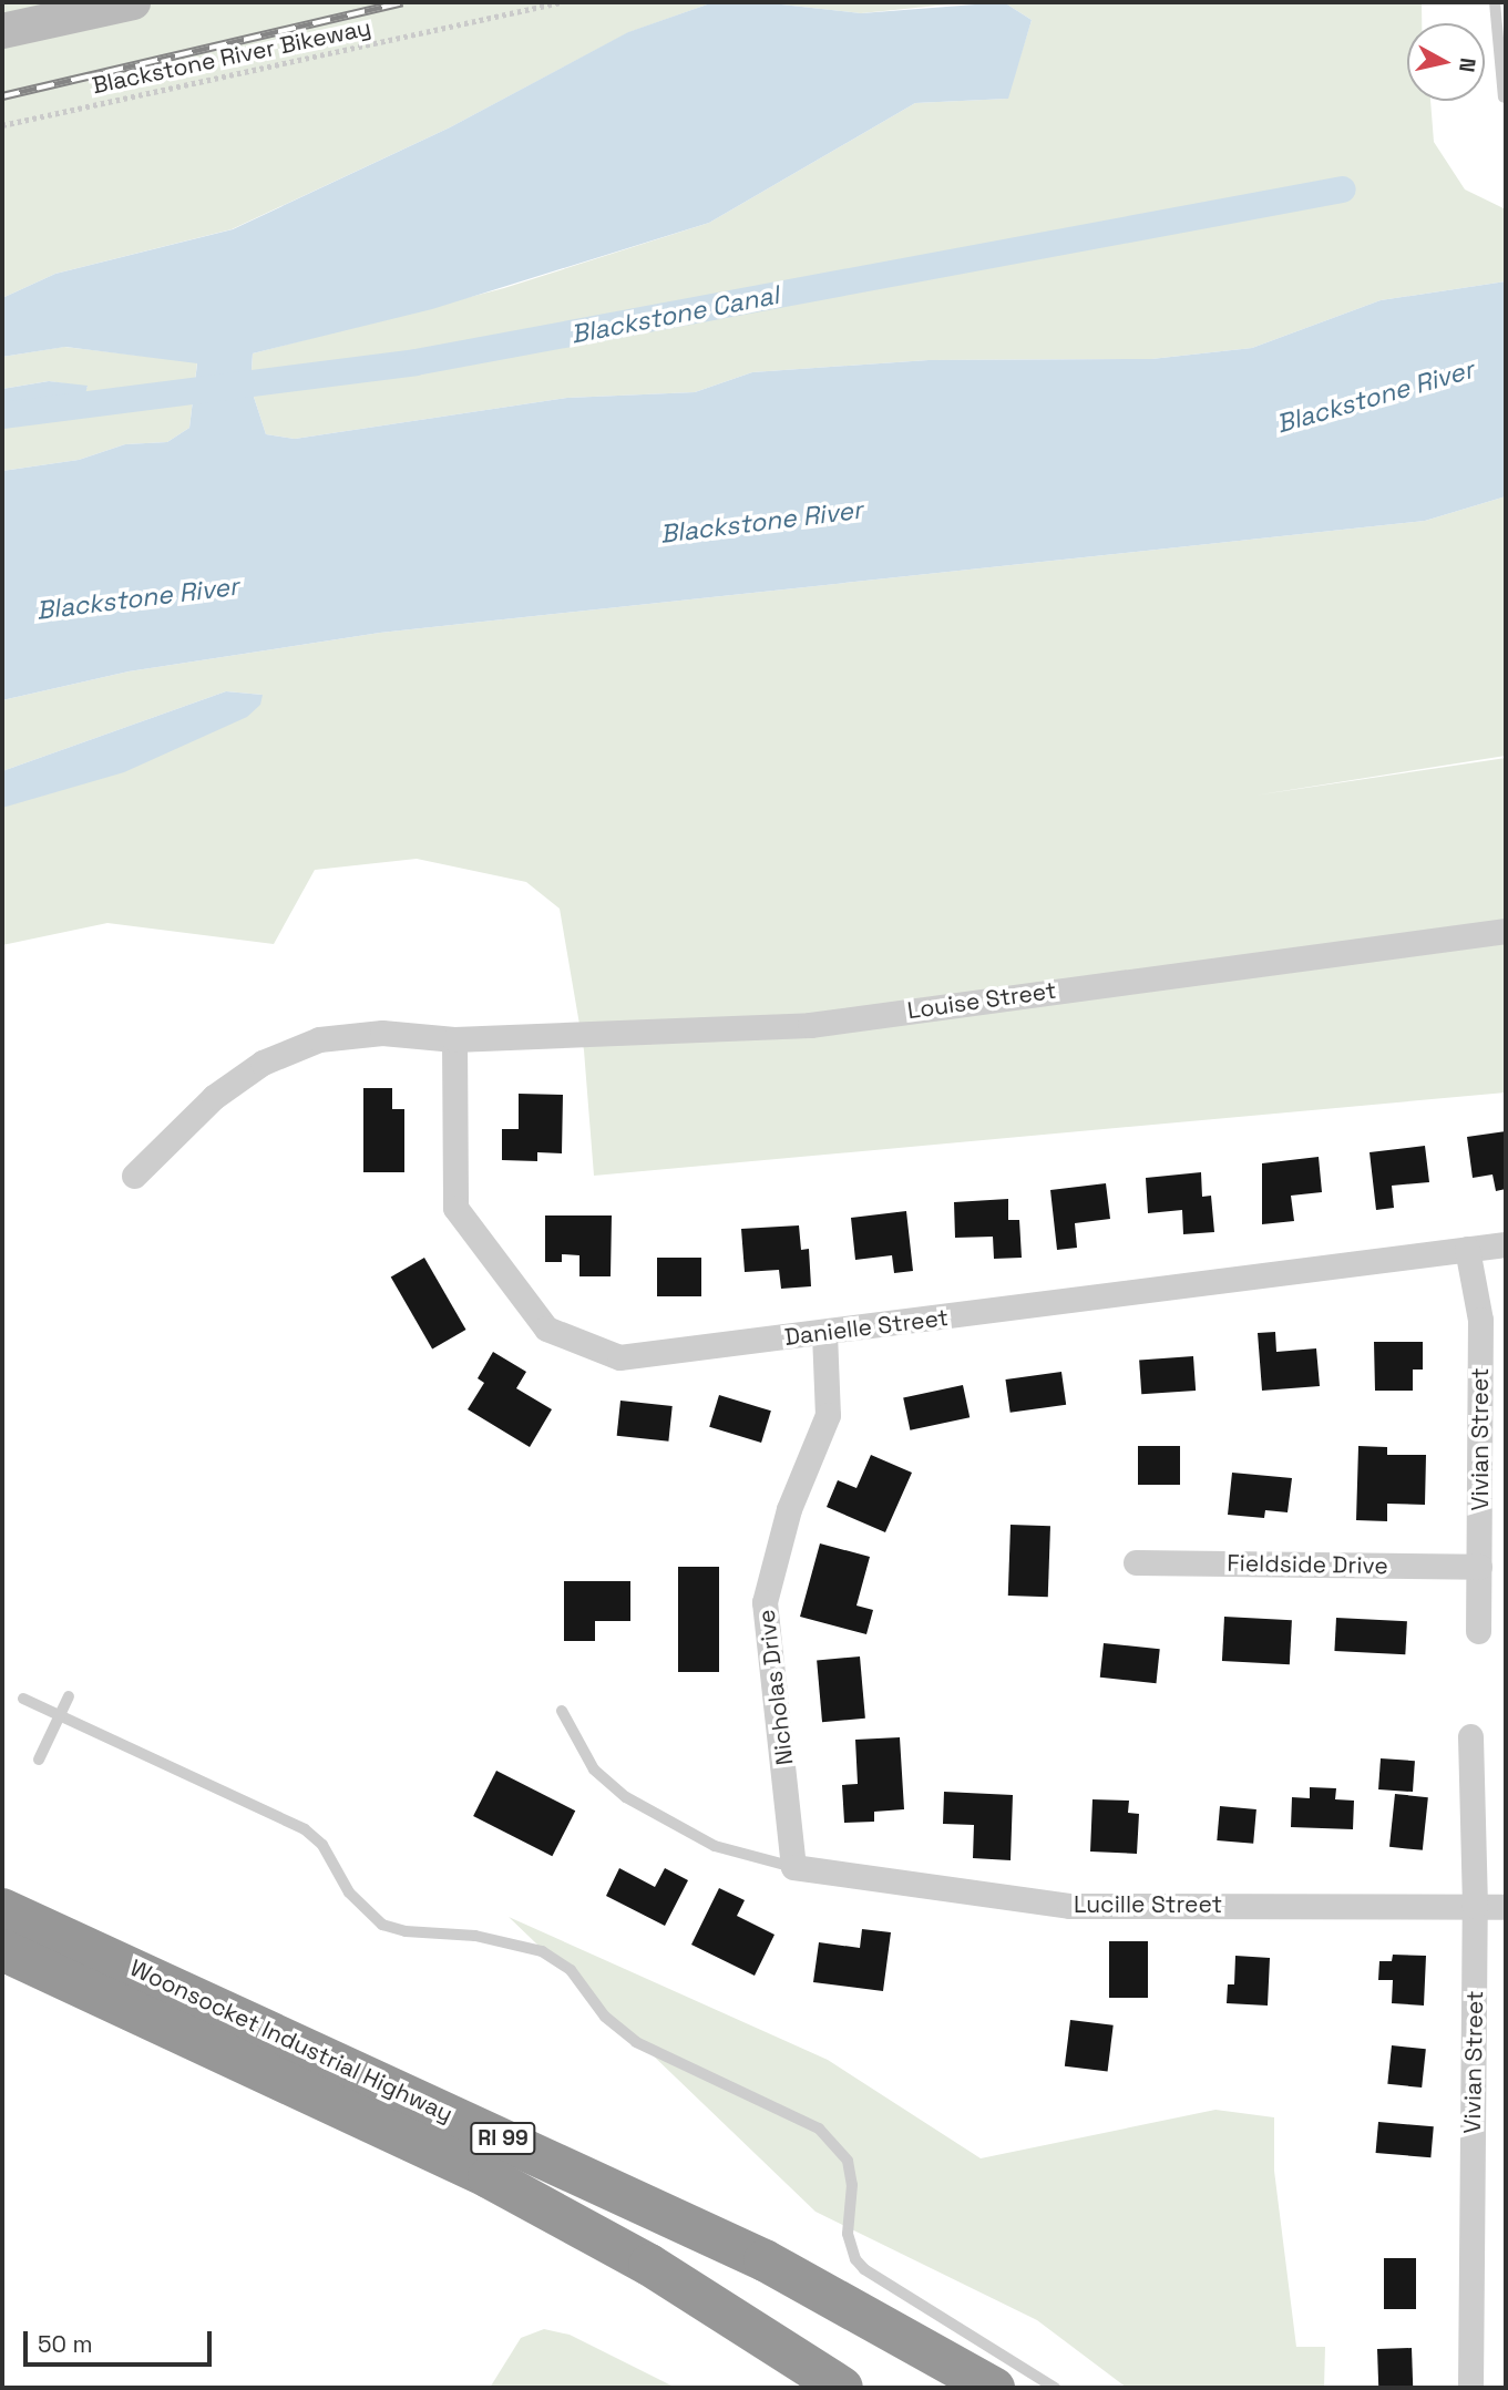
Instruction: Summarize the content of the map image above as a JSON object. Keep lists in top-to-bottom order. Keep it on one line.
{"streets":{"highway":["Woonsocket Industrial Highway","RI 99"],"street":["Louise Street","Danielle Street","Vivian Street","Fieldside Drive","Nicholas Drive","Lucille Street"],"path":["Blackstone River Bikeway"]},"crossings":[["Louise Street","Danielle Street"],["Danielle Street","Vivian Street"],["Danielle Street","Nicholas Drive"],["Vivian Street","Fieldside Drive"],["Vivian Street","Lucille Street"],["Nicholas Drive","Lucille Street"]],"water":["Blackstone Canal","Blackstone River"],"scale_bar":"50 m","north":"right"}
